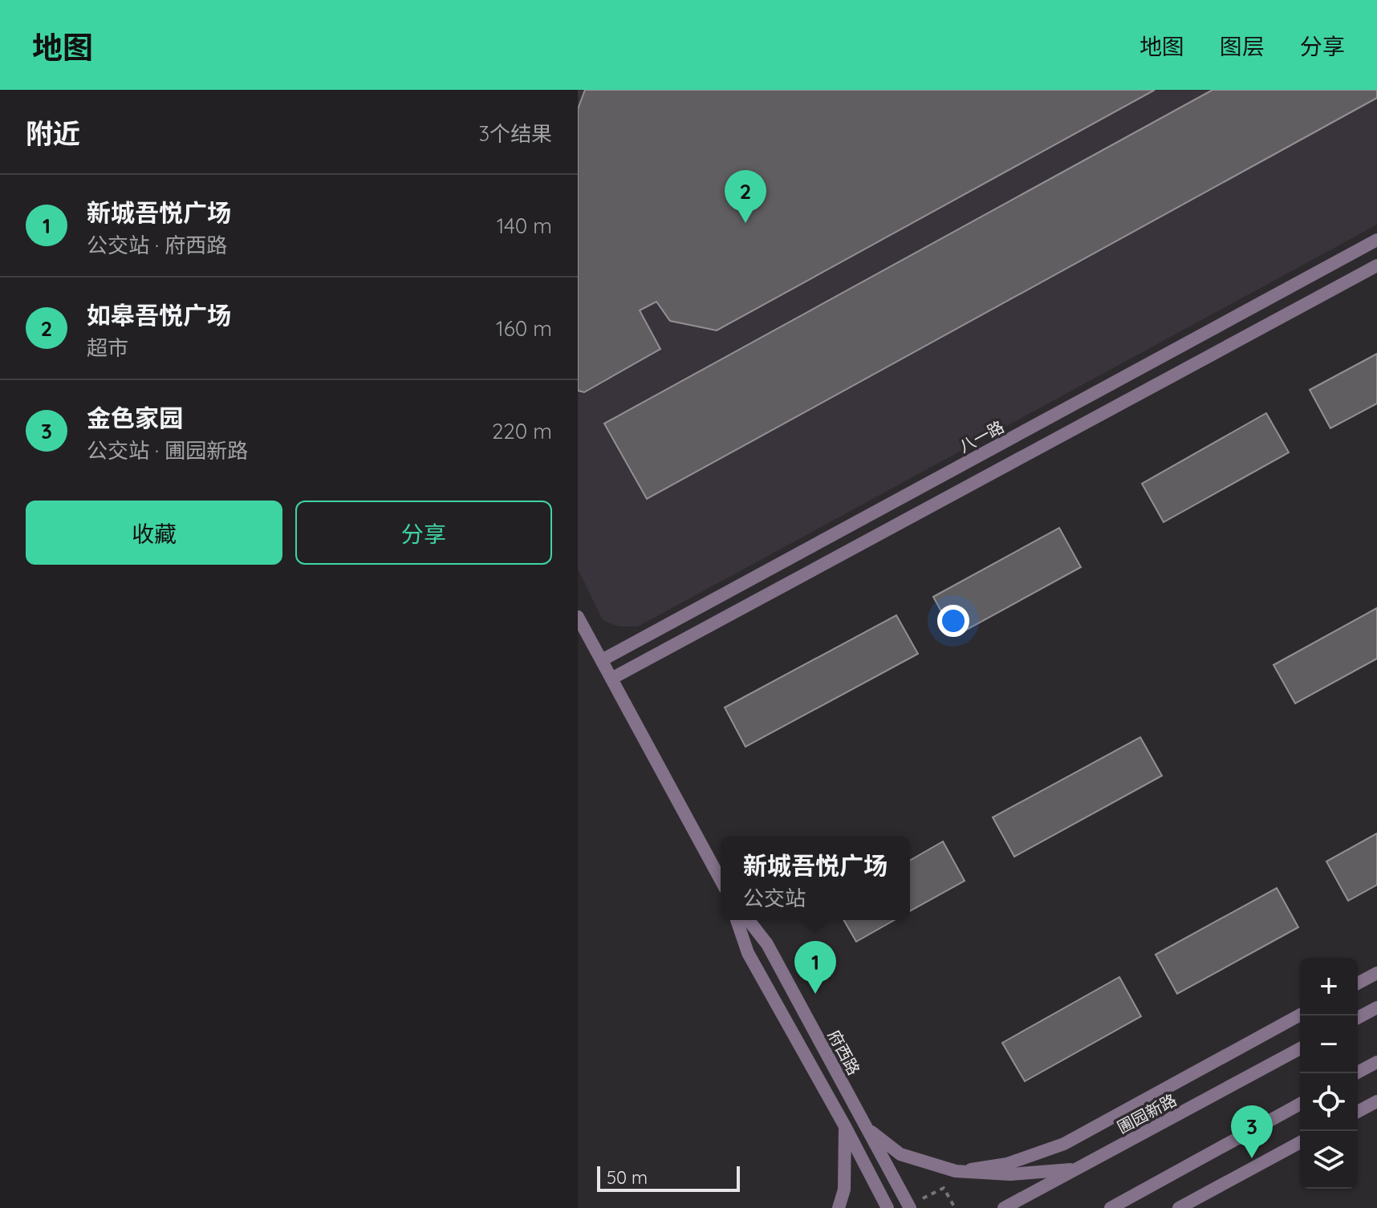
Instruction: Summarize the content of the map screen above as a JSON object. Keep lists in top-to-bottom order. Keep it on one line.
{"streets":{"street":["八一路","府西路","圃园新路"]},"scale_bar":"50 m","page":{"header":"地图","nav":["地图","图层","分享"],"heading":["附近","3个结果"],"pins":["2","1","3"],"list":[{"mark":"1","name":"新城吾悦广场","note":"公交站 · 府西路","value":"140 m"},{"mark":"2","name":"如皋吾悦广场","note":"超市","value":"160 m"},{"mark":"3","name":"金色家园","note":"公交站 · 圃园新路","value":"220 m"}],"buttons":["收藏","分享"],"popup":["新城吾悦广场","公交站"],"map_buttons":["+","−"],"scale":"50 m"}}
